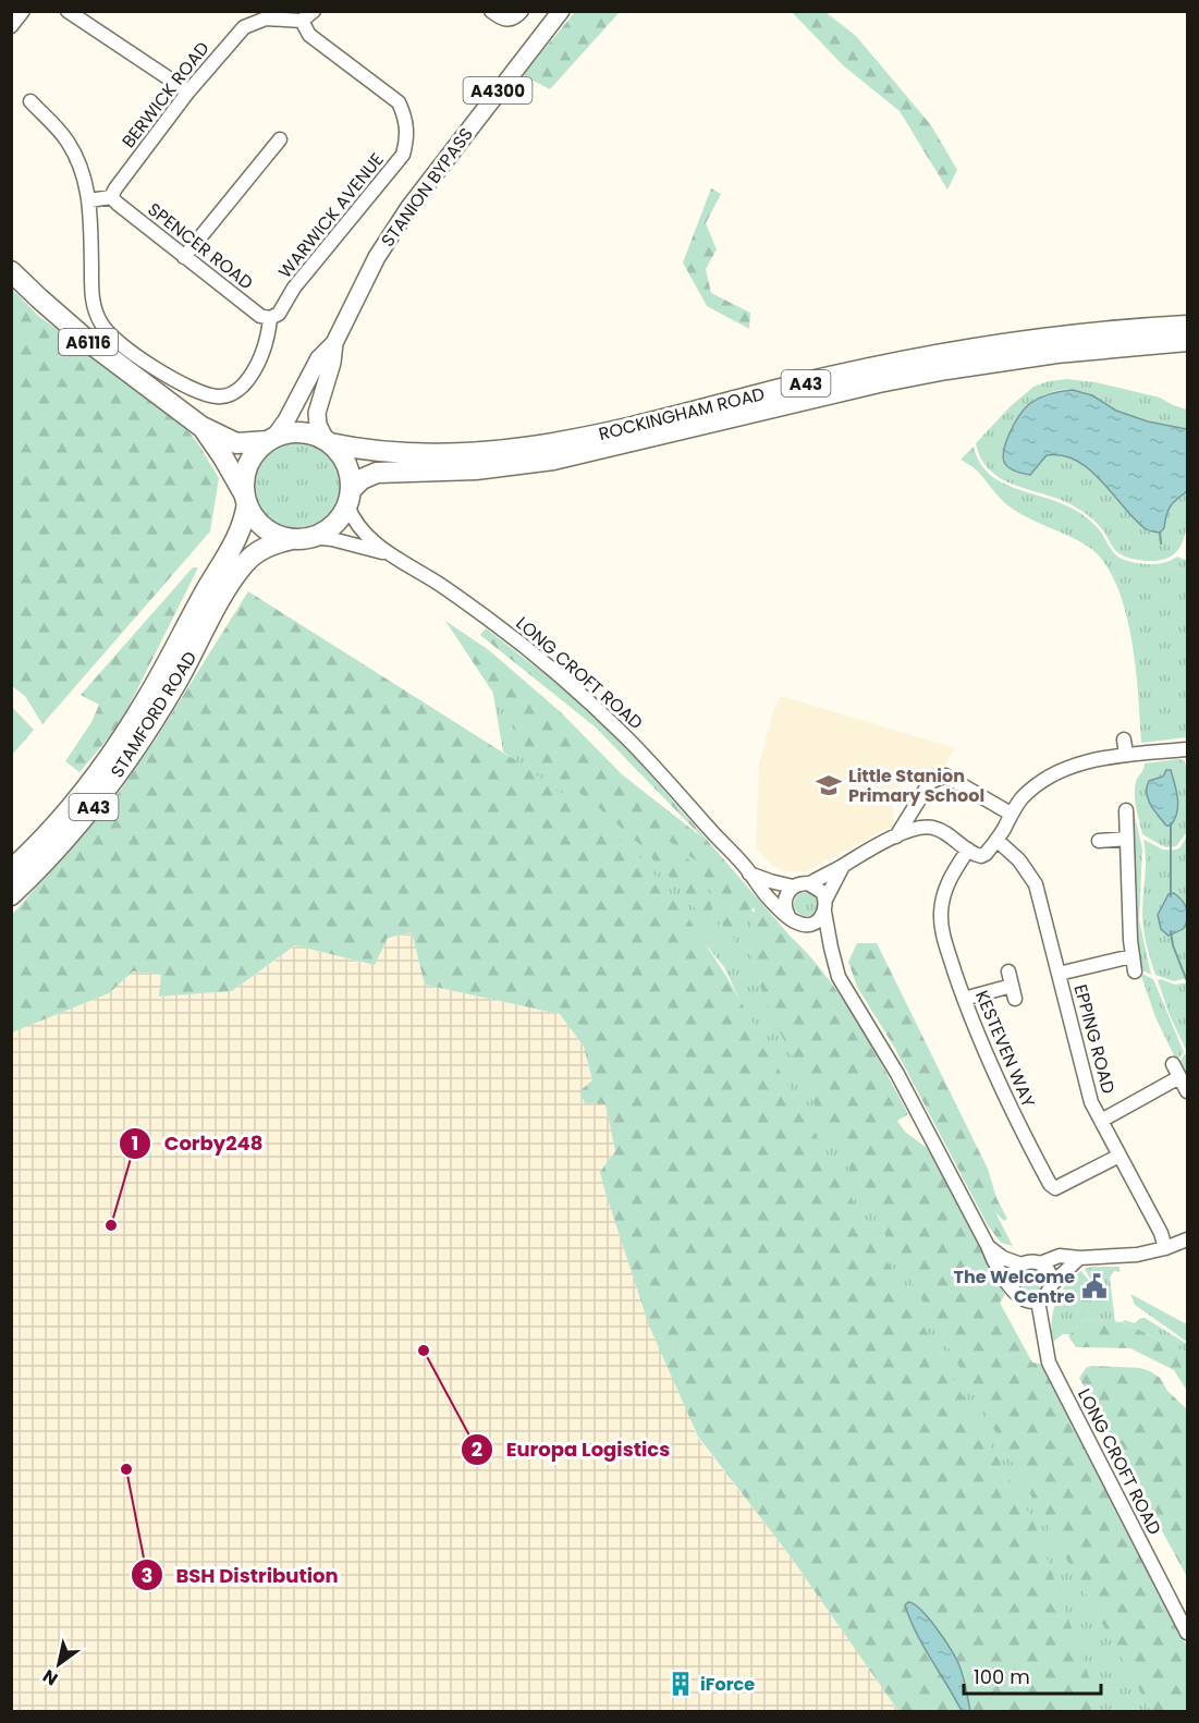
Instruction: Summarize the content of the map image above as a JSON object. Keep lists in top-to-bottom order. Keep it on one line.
{"streets":{"highway":["A6116","A43","ROCKINGHAM ROAD","STAMFORD ROAD"],"main road":["A4300","STANION BYPASS"],"street":["BERWICK ROAD","WARWICK AVENUE","SPENCER ROAD","LONG CROFT ROAD","EPPING ROAD","KESTEVEN WAY"]},"crossings":[["A4300","STANION BYPASS"],["A4300","A6116"],["A4300","ROCKINGHAM ROAD"],["A4300","LONG CROFT ROAD"],["A4300","STAMFORD ROAD"],["BERWICK ROAD","WARWICK AVENUE"],["BERWICK ROAD","SPENCER ROAD"],["WARWICK AVENUE","SPENCER ROAD"],["A6116","ROCKINGHAM ROAD"],["A6116","LONG CROFT ROAD"],["A6116","STAMFORD ROAD"],["ROCKINGHAM ROAD","LONG CROFT ROAD"],["ROCKINGHAM ROAD","STAMFORD ROAD"],["LONG CROFT ROAD","STAMFORD ROAD"],["EPPING ROAD","KESTEVEN WAY"]],"places":{"school or university":["Little Stanion Primary School"],"other":["Corby248","Europa Logistics","BSH Distribution"],"public building":["The Welcome Centre"],"building":["iForce"]},"scale_bar":"100 m","north":"bottom left"}
